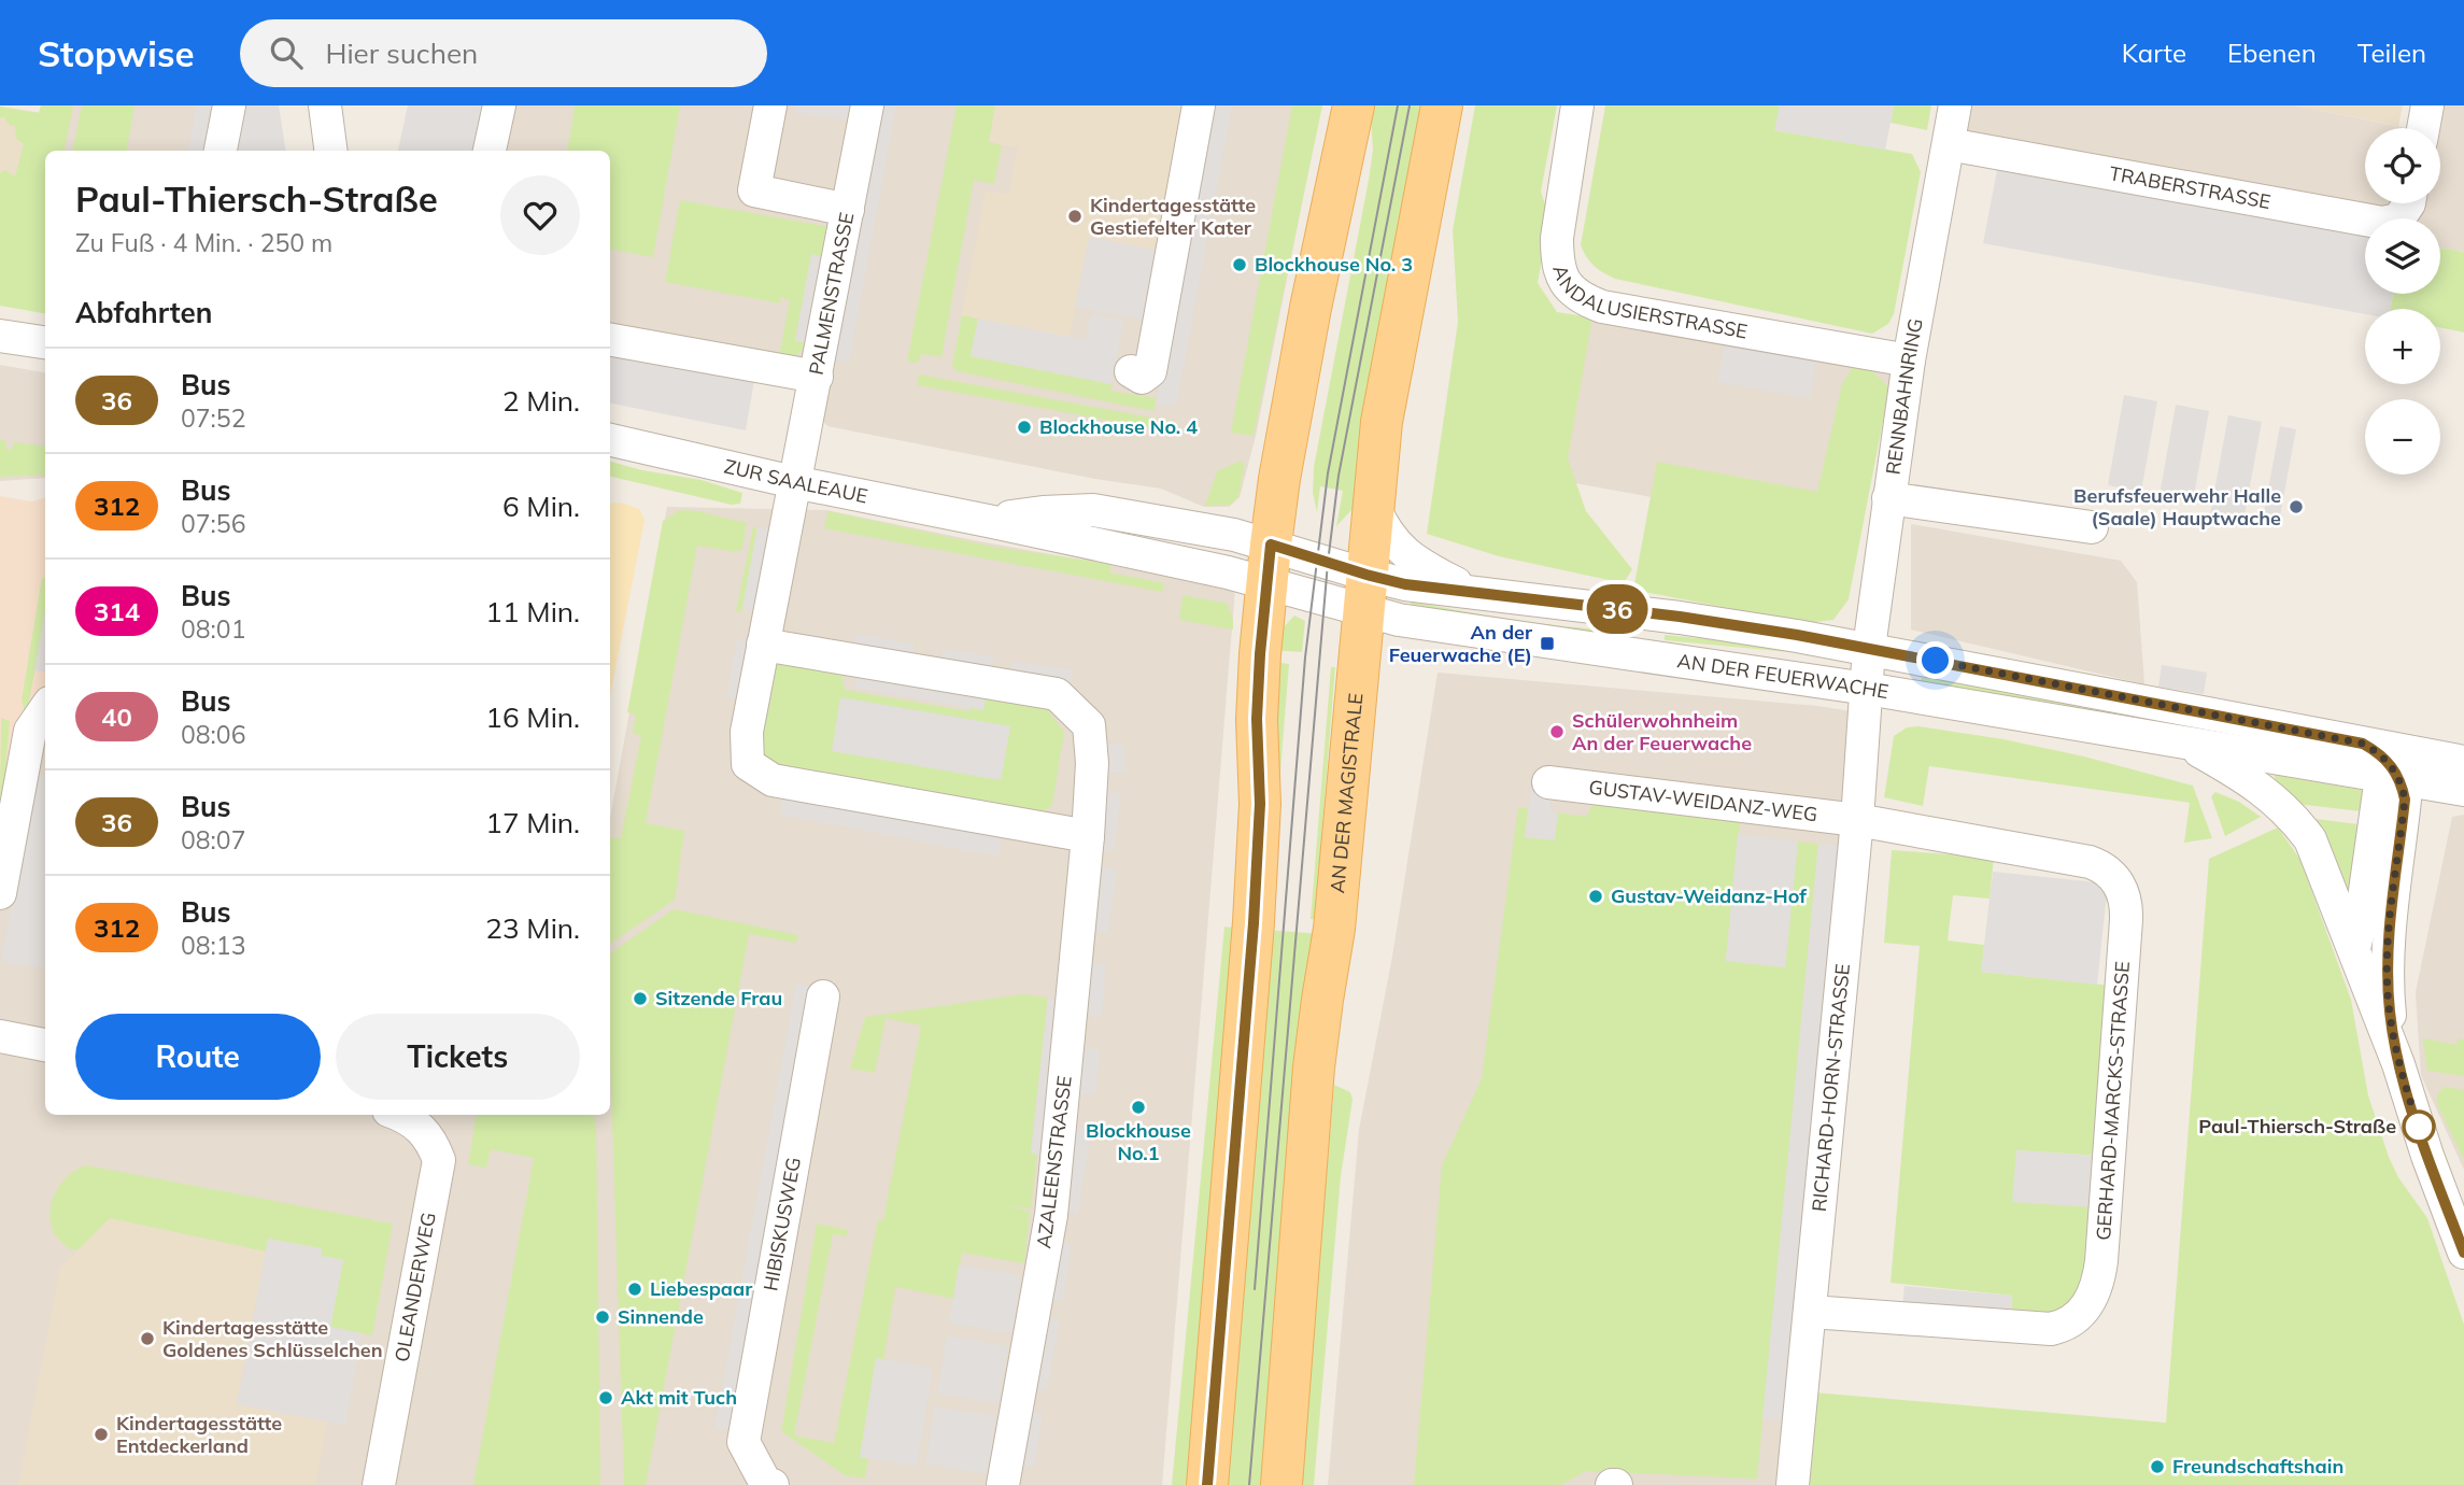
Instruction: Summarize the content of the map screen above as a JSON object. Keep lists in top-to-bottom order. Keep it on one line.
{"streets":{"main road":["AN DER MAGISTRALE"],"street":["TRABERSTRASSE","PALMENSTRASSE","ANDALUSIERSTRASSE","RENNBAHNRING","ZUR SAALEAUE","AN DER FEUERWACHE","GUSTAV-WEIDANZ-WEG","RICHARD-HORN-STRASSE","GERHARD-MARCKS-STRASSE","AZALEENSTRASSE","HIBISKUSWEG","OLEANDERWEG"]},"crossings":[["TRABERSTRASSE","RENNBAHNRING"],["PALMENSTRASSE","ZUR SAALEAUE"],["ANDALUSIERSTRASSE","RENNBAHNRING"],["RENNBAHNRING","AN DER FEUERWACHE"],["RENNBAHNRING","RICHARD-HORN-STRASSE"],["ZUR SAALEAUE","AN DER FEUERWACHE"],["ZUR SAALEAUE","AN DER MAGISTRALE"],["AN DER FEUERWACHE","AN DER MAGISTRALE"],["AN DER FEUERWACHE","RICHARD-HORN-STRASSE"],["GUSTAV-WEIDANZ-WEG","RICHARD-HORN-STRASSE"],["GUSTAV-WEIDANZ-WEG","GERHARD-MARCKS-STRASSE"],["RICHARD-HORN-STRASSE","GERHARD-MARCKS-STRASSE"]],"places":{"other":["Kindertagesstätte Gestiefelter Kater","Blockhouse No. 3","Blockhouse No. 4","Berufsfeuerwehr Halle (Saale) Hauptwache","Schülerwohnheim An der Feuerwache","Gustav-Weidanz-Hof","Sitzende Frau","Blockhouse No.1","Paul-Thiersch-Straße","Liebespaar","Sinnende","Kindertagesstätte Goldenes Schlüsselchen","Akt mit Tuch","Kindertagesstätte Entdeckerland","Freundschaftshain"],"transit":["An der Feuerwache (E)"]},"lines":["bus line 36"],"page":{"header":"Stopwise","search":"Hier suchen","nav":["Karte","Ebenen","Teilen"],"on_map":"36","map_buttons":["+","−"],"heading":[["Paul-Thiersch-Straße","Zu Fuß · 4 Min. · 250 m"],"Abfahrten"],"list":[{"mark":"36","name":"Bus","note":"07:52","value":"2 Min."},{"mark":"312","name":"Bus","note":"07:56","value":"6 Min."},{"mark":"314","name":"Bus","note":"08:01","value":"11 Min."},{"mark":"40","name":"Bus","note":"08:06","value":"16 Min."},{"mark":"36","name":"Bus","note":"08:07","value":"17 Min."},{"mark":"312","name":"Bus","note":"08:13","value":"23 Min."}],"buttons":["Route","Tickets"]}}
